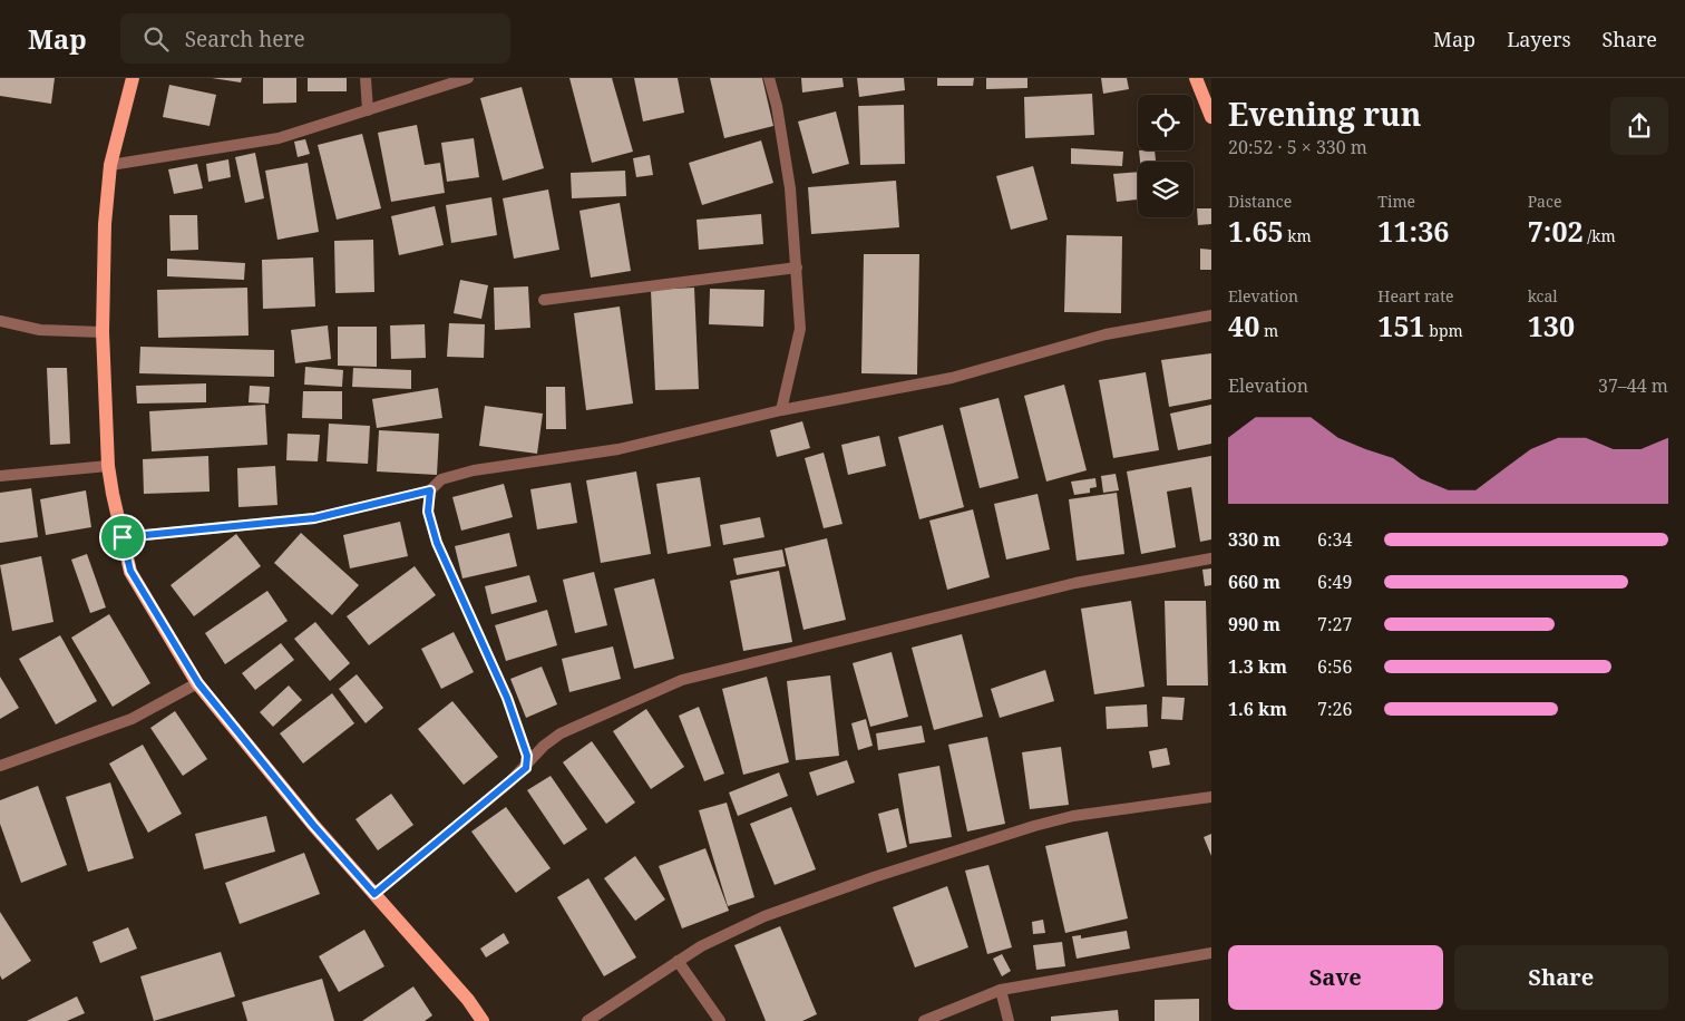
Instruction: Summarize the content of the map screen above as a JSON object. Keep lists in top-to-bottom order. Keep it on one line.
{"page":{"header":"Map","search":"Search here","nav":["Map","Layers","Share"],"heading":["Evening run","20:52 · 5 × 330 m"],"stats":[["Distance","1.65 km"],["Time","11:36"],["Pace","7:02 /km"],["Elevation","40 m"],["Heart rate","151 bpm"],["kcal","130"]],"chart":["Elevation","37–44 m"],"list":[{"name":"330 m","note":"6:34"},{"name":"660 m","note":"6:49"},{"name":"990 m","note":"7:27"},{"name":"1.3 km","note":"6:56"},{"name":"1.6 km","note":"7:26"}],"buttons":["Save","Share"]}}
